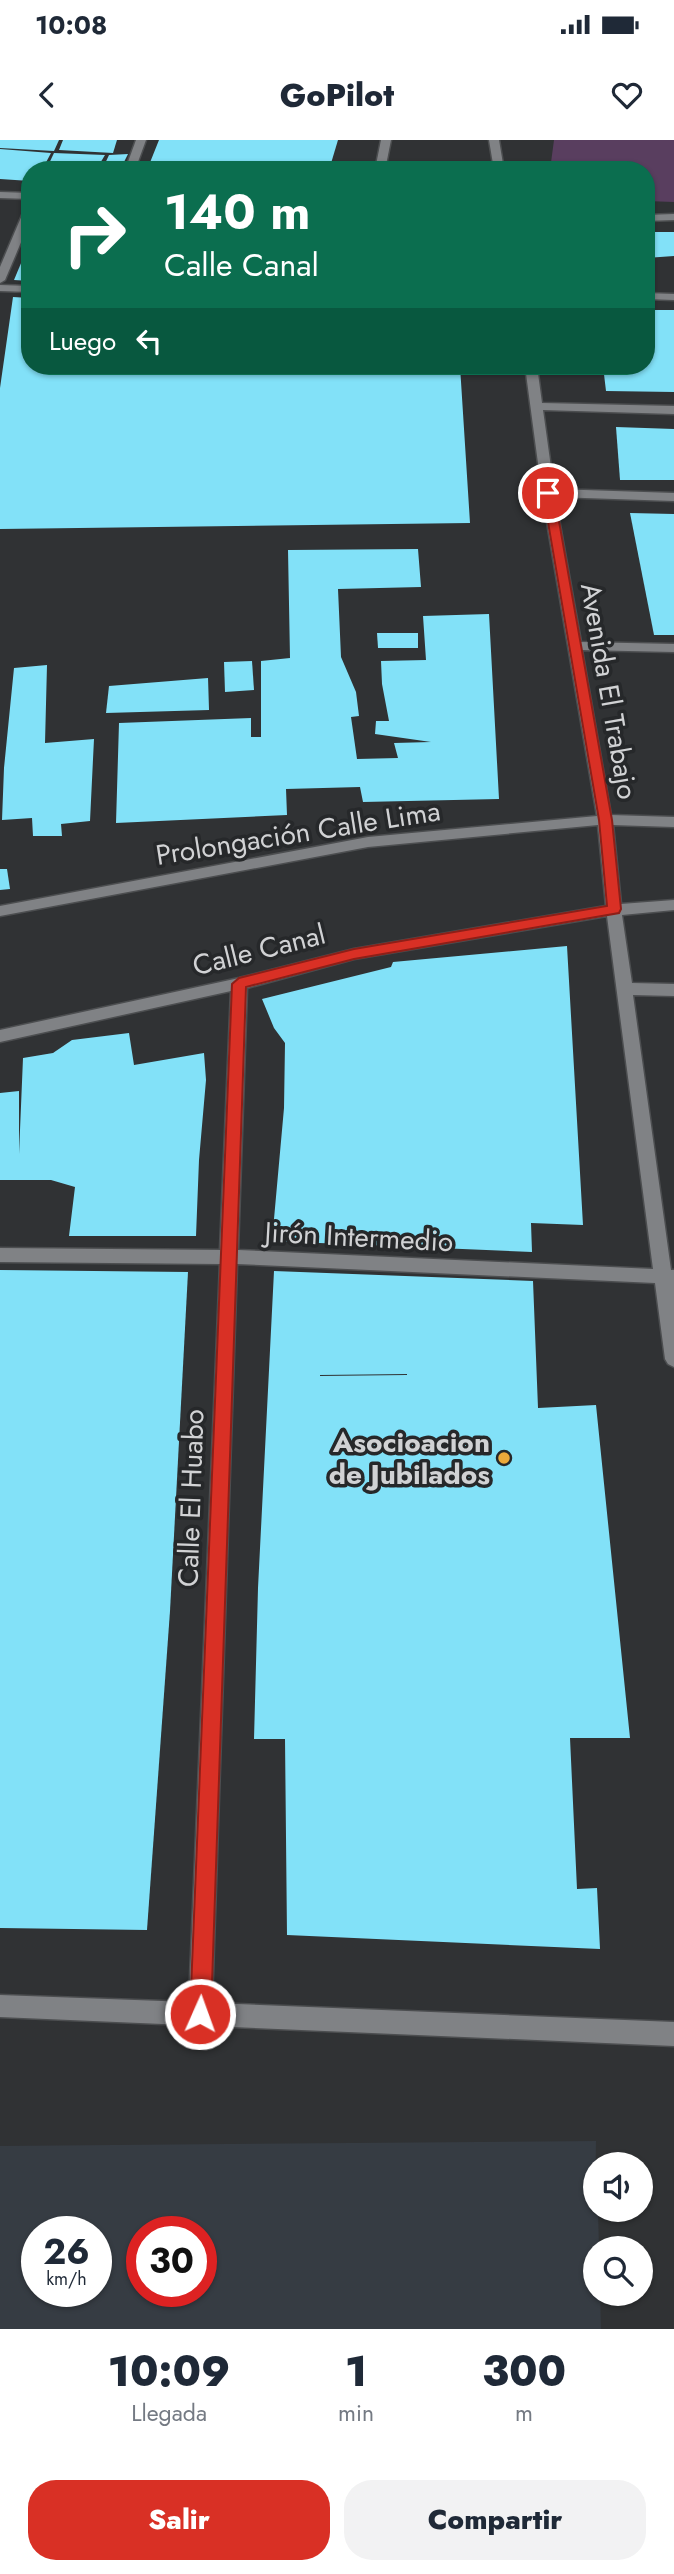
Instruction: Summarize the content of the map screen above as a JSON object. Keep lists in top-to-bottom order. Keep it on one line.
{"streets":{"street":["Avenida El Trabajo","Prolongación Calle Lima","Calle Canal","Jirón Intermedio","Calle El Huabo"]},"crossings":[["Avenida El Trabajo","Prolongación Calle Lima"],["Avenida El Trabajo","Calle Canal"],["Avenida El Trabajo","Jirón Intermedio"],["Calle Canal","Calle El Huabo"],["Jirón Intermedio","Calle El Huabo"]],"places":["Asocioacion de Jubilados"],"page":{"status":"10:08","header":"GoPilot","turn":["140 m","Calle Canal"],"then":"Luego","speed":"26 km/h","limit":"30","eta":["10:09","Llegada","1","min","300","m"],"buttons":["Salir","Compartir"]}}
